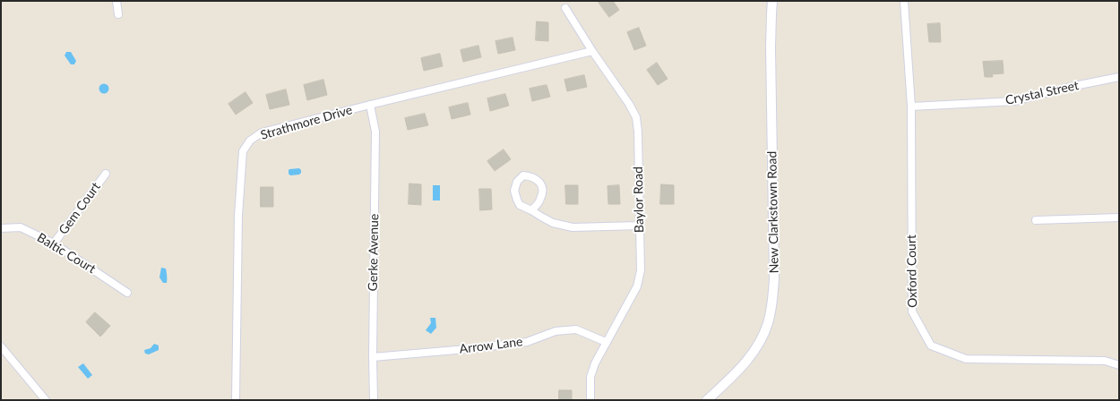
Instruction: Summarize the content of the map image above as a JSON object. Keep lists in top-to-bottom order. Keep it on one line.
{"streets":{"street":["Crystal Street","Strathmore Drive","Baylor Road","Gem Court","New Clarkstown Road","Gerke Avenue","Baltic Court","Oxford Court","Arrow Lane"]},"crossings":[["Crystal Street","Oxford Court"],["Strathmore Drive","Baylor Road"],["Strathmore Drive","Gerke Avenue"],["Baylor Road","Arrow Lane"],["Gem Court","Baltic Court"],["Gerke Avenue","Arrow Lane"]]}
